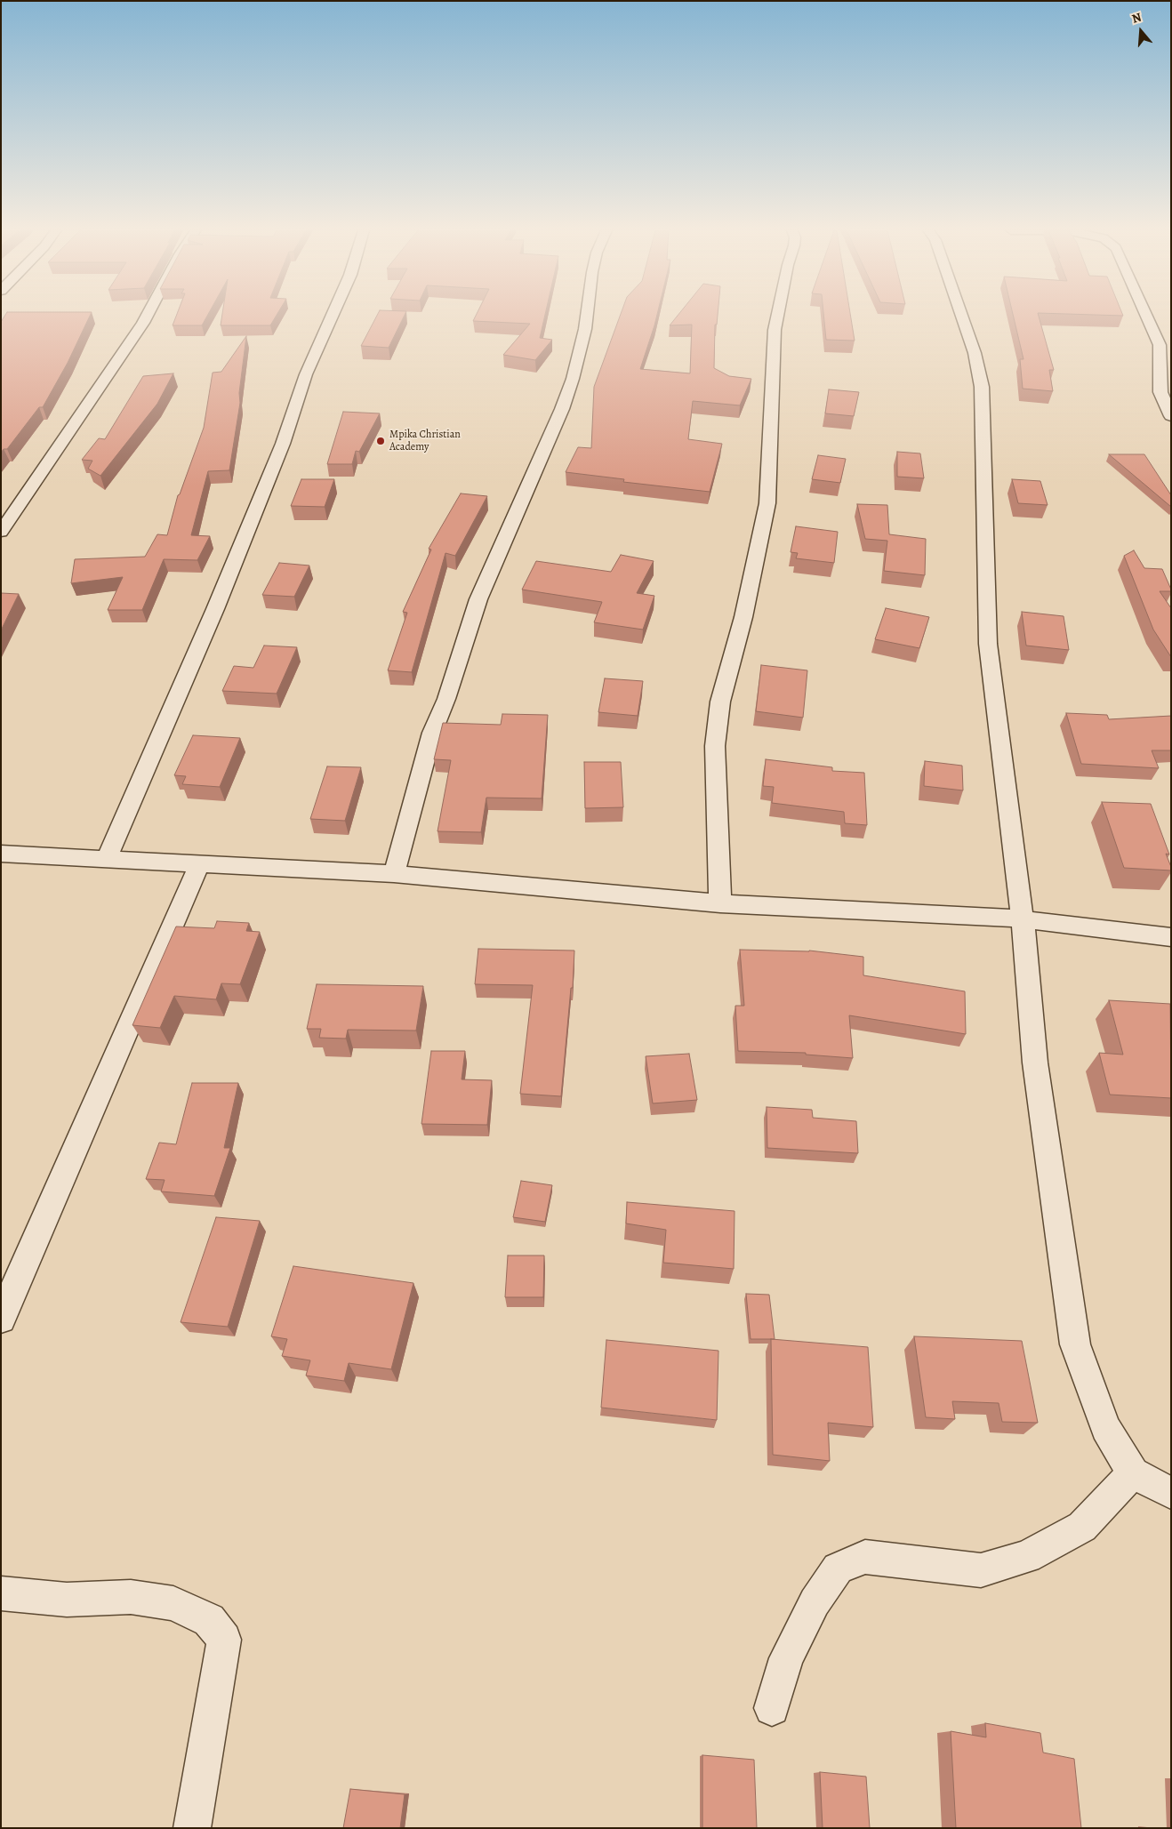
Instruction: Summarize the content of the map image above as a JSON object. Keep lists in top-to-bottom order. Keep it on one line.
{"places":["Mpika Christian Academy"],"north":"top"}
